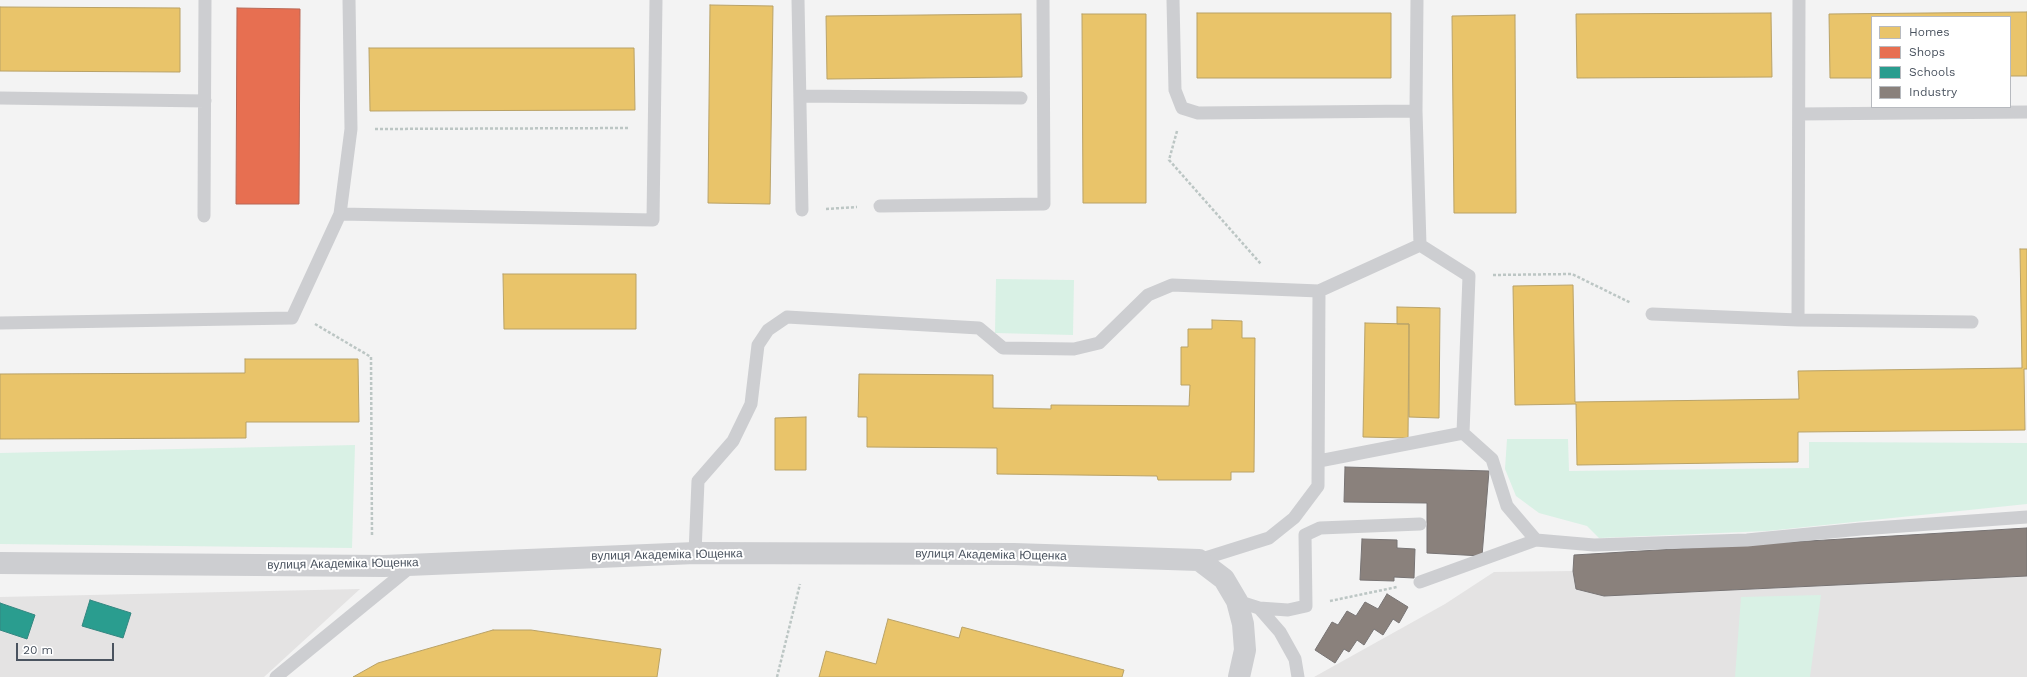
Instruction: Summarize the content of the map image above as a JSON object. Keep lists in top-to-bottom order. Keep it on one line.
{"streets":{"street":["вулиця Академіка Ющенка"]},"legend":["Homes","Shops","Schools","Industry"],"scale_bar":"20 m"}
